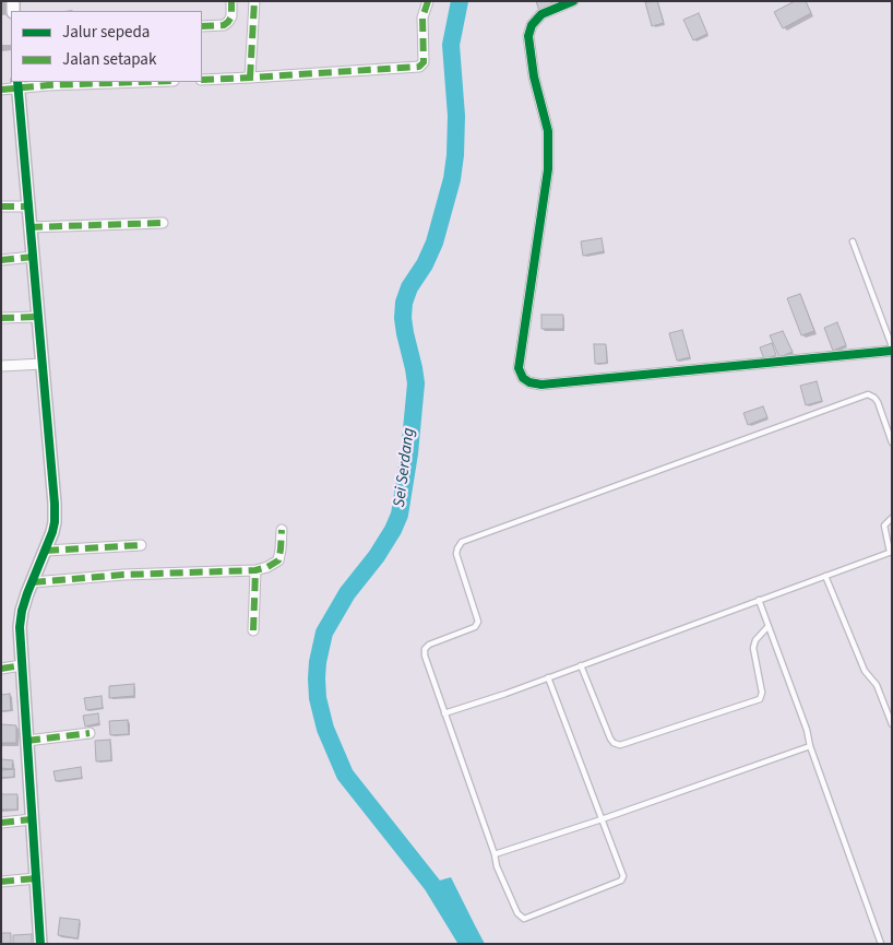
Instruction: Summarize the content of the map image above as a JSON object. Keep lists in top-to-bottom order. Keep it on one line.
{"water":["Sei Serdang"],"legend":["Jalur sepeda","Jalan setapak"]}
